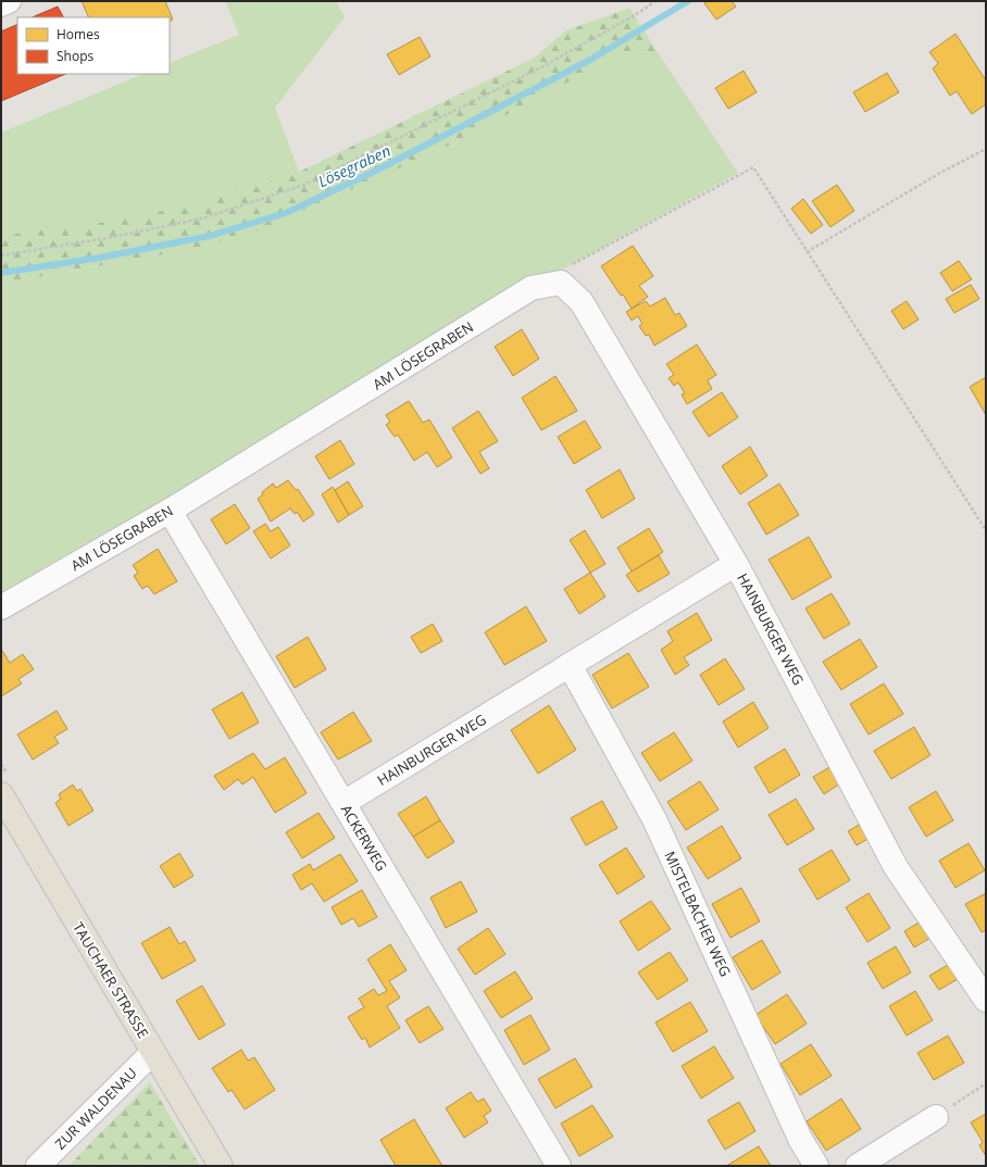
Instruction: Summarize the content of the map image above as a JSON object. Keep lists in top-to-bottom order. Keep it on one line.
{"streets":{"main road":["TAUCHAER STRASSE"],"street":["AM LÖSEGRABEN","HAINBURGER WEG","ACKERWEG","MISTELBACHER WEG","ZUR WALDENAU"]},"crossings":[["AM LÖSEGRABEN","ACKERWEG"],["HAINBURGER WEG","ACKERWEG"],["HAINBURGER WEG","MISTELBACHER WEG"],["TAUCHAER STRASSE","ZUR WALDENAU"]],"water":["Lösegraben"],"legend":["Homes","Shops"]}
